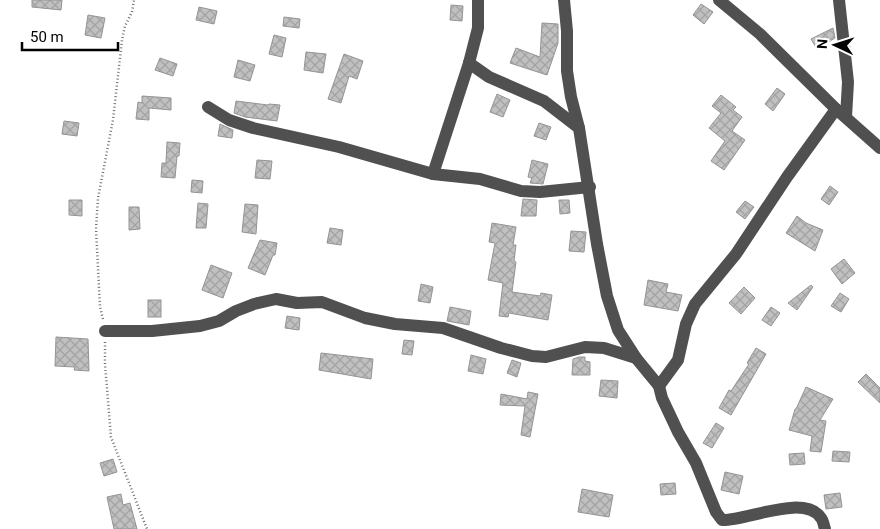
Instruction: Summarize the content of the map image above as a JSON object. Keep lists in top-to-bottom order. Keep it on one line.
{"scale_bar":"50 m","north":"left"}
